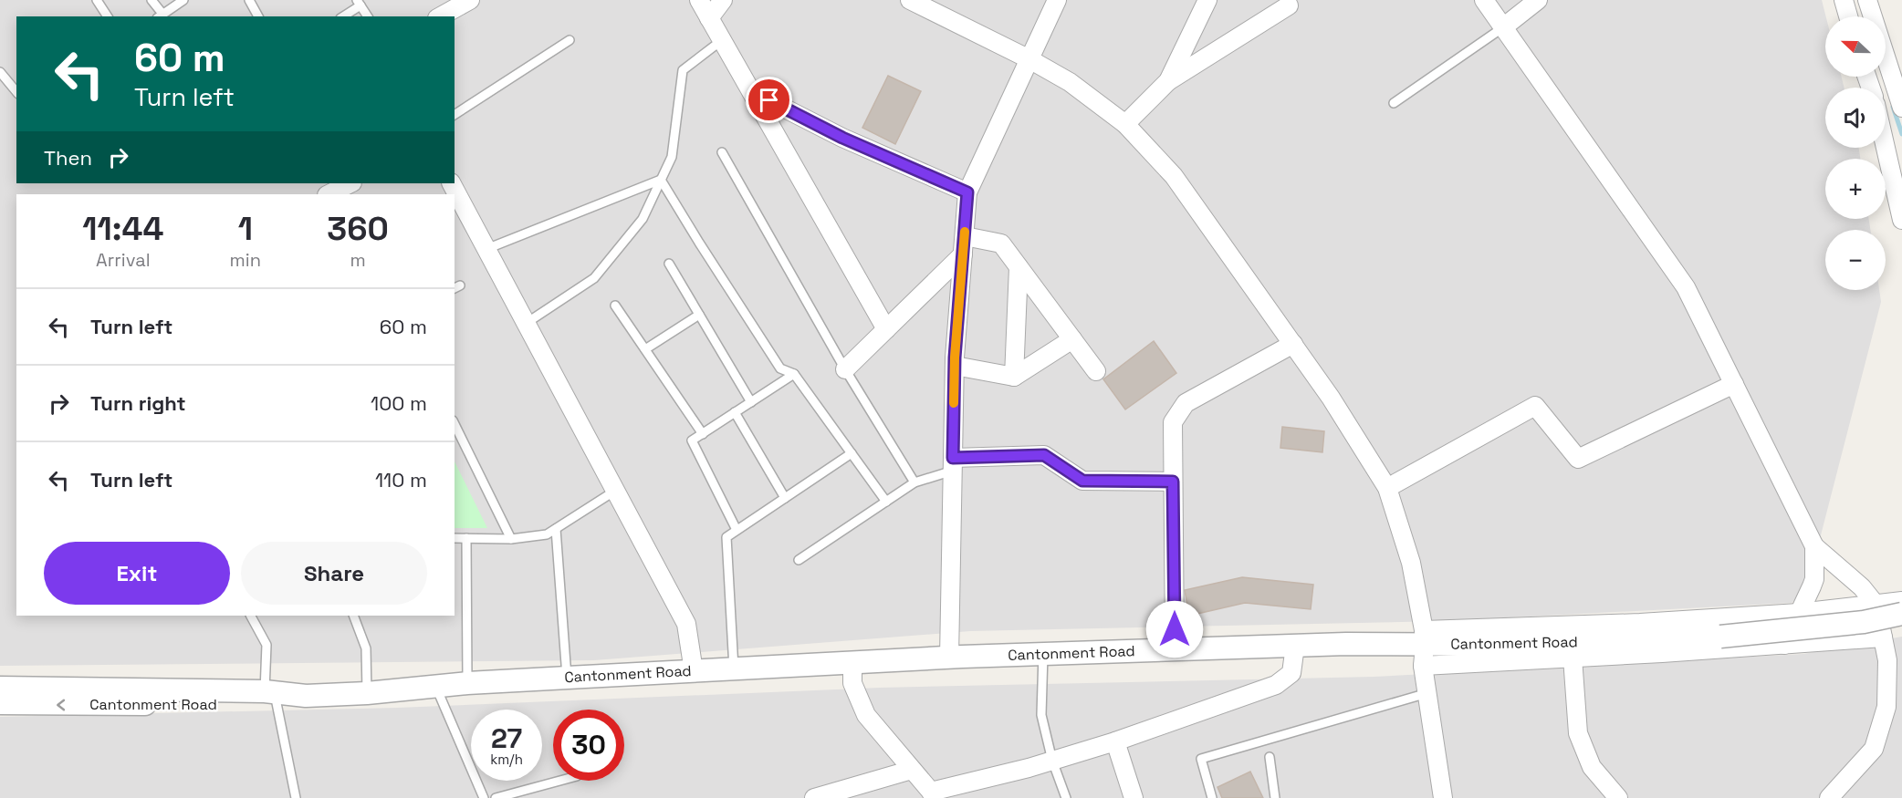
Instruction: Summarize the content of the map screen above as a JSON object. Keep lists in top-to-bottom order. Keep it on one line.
{"streets":{"street":["Cantonment Road"]},"north":"left","page":{"map_buttons":["+","−"],"turn":["60 m","Turn left"],"then":"Then","eta":["11:44","Arrival","1","min","360","m"],"list":[{"name":"Turn left","value":"60 m"},{"name":"Turn right","value":"100 m"},{"name":"Turn left","value":"110 m"}],"buttons":["Exit","Share"],"speed":"27 km/h","limit":"30"}}
